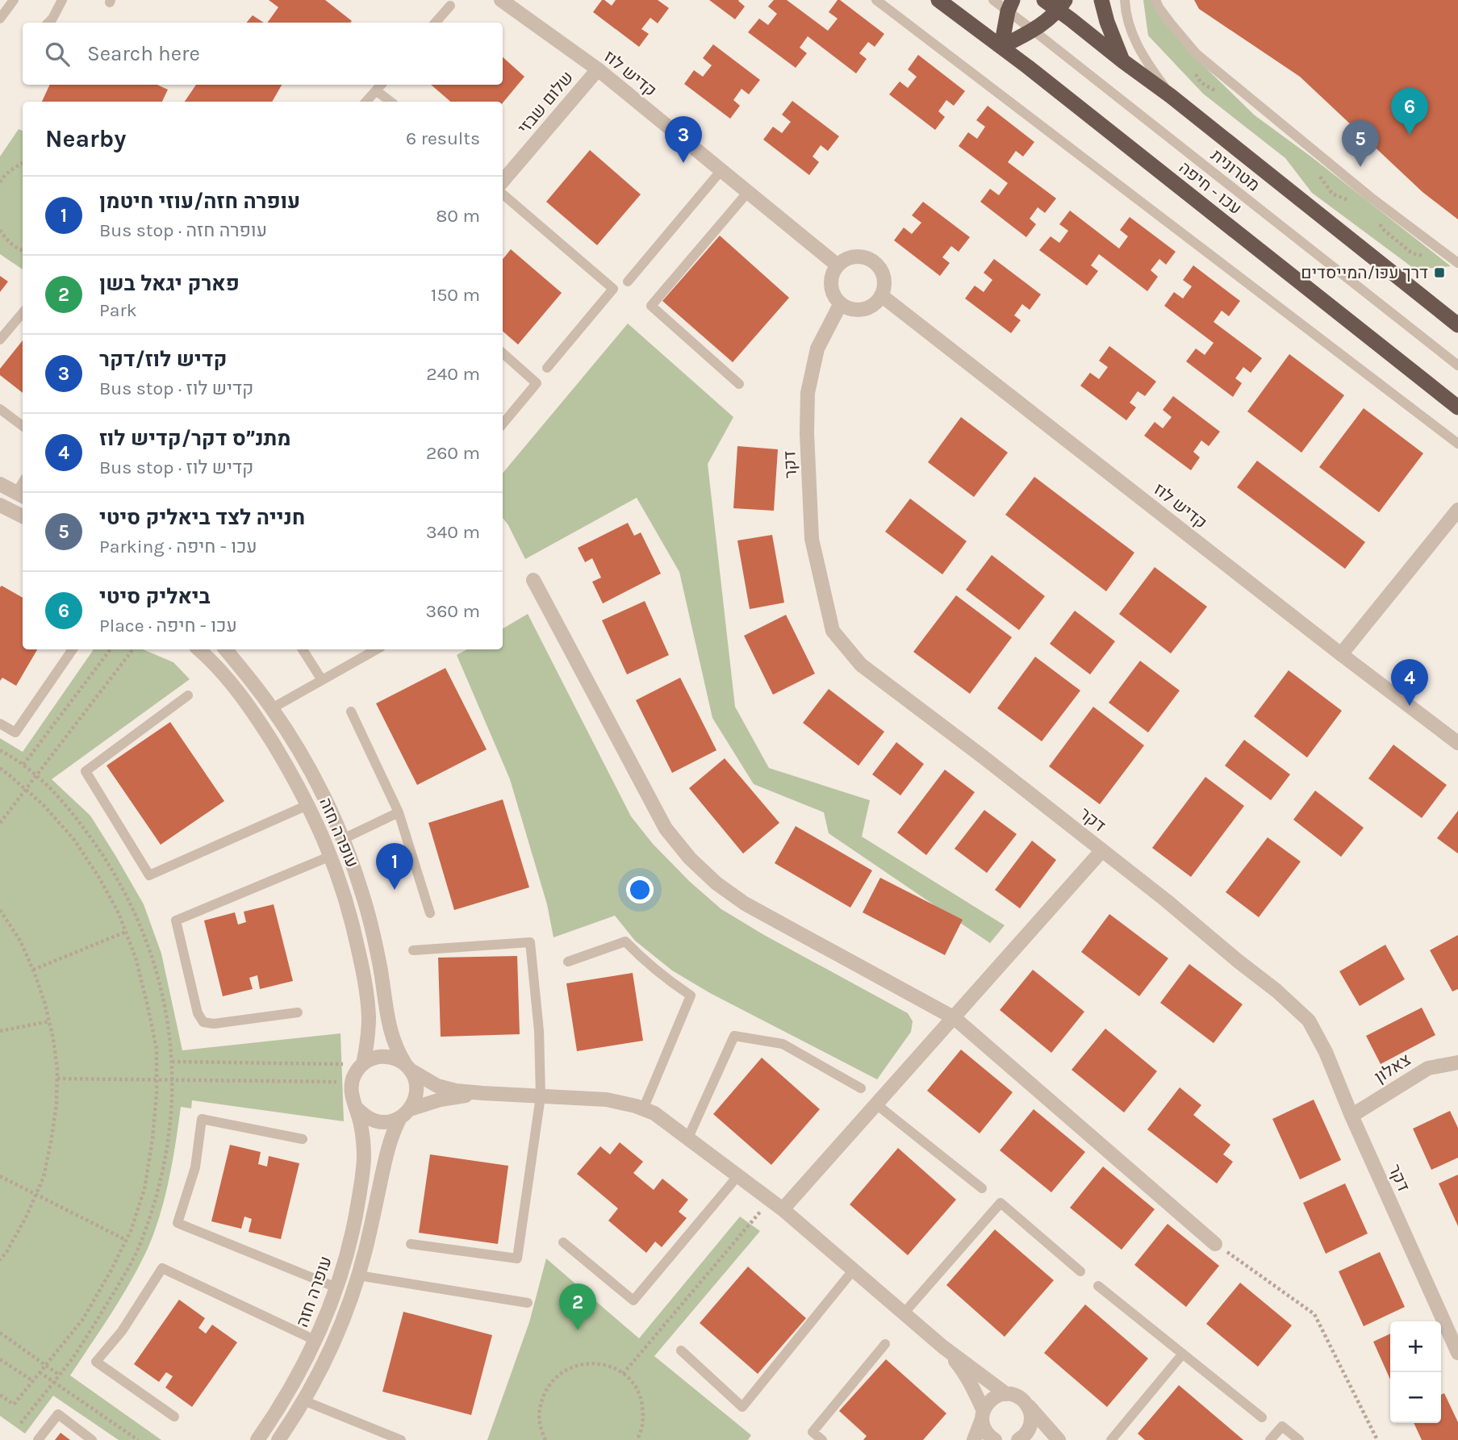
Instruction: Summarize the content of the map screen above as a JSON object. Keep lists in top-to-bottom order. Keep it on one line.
{"streets":{"highway":["עכו - חיפה"],"street":["קדיש לוז","שלום שבזי","דקר","עופרה חזה","צאלון"],"lane":["מטרונית"]},"crossings":[["קדיש לוז","שלום שבזי"],["קדיש לוז","דקר"],["דקר","צאלון"]],"places":{"transit":["דרך עכו/המייסדים"]},"page":{"search":"Search here","pins":["6","3","5","4","1","2"],"heading":["Nearby","6 results"],"list":[{"mark":"1","name":"עופרה חזה/עוזי חיטמן","note":"Bus stop · עופרה חזה","value":"80 m"},{"mark":"2","name":"פארק יגאל בשן","note":"Park","value":"150 m"},{"mark":"3","name":"קדיש לוז/דקר","note":"Bus stop · קדיש לוז","value":"240 m"},{"mark":"4","name":"מתנ״ס דקר/קדיש לוז","note":"Bus stop · קדיש לוז","value":"260 m"},{"mark":"5","name":"חנייה לצד ביאליק סיטי","note":"Parking · עכו - חיפה","value":"340 m"},{"mark":"6","name":"ביאליק סיטי","note":"Place · עכו - חיפה","value":"360 m"}],"map_buttons":["+","−"]}}
